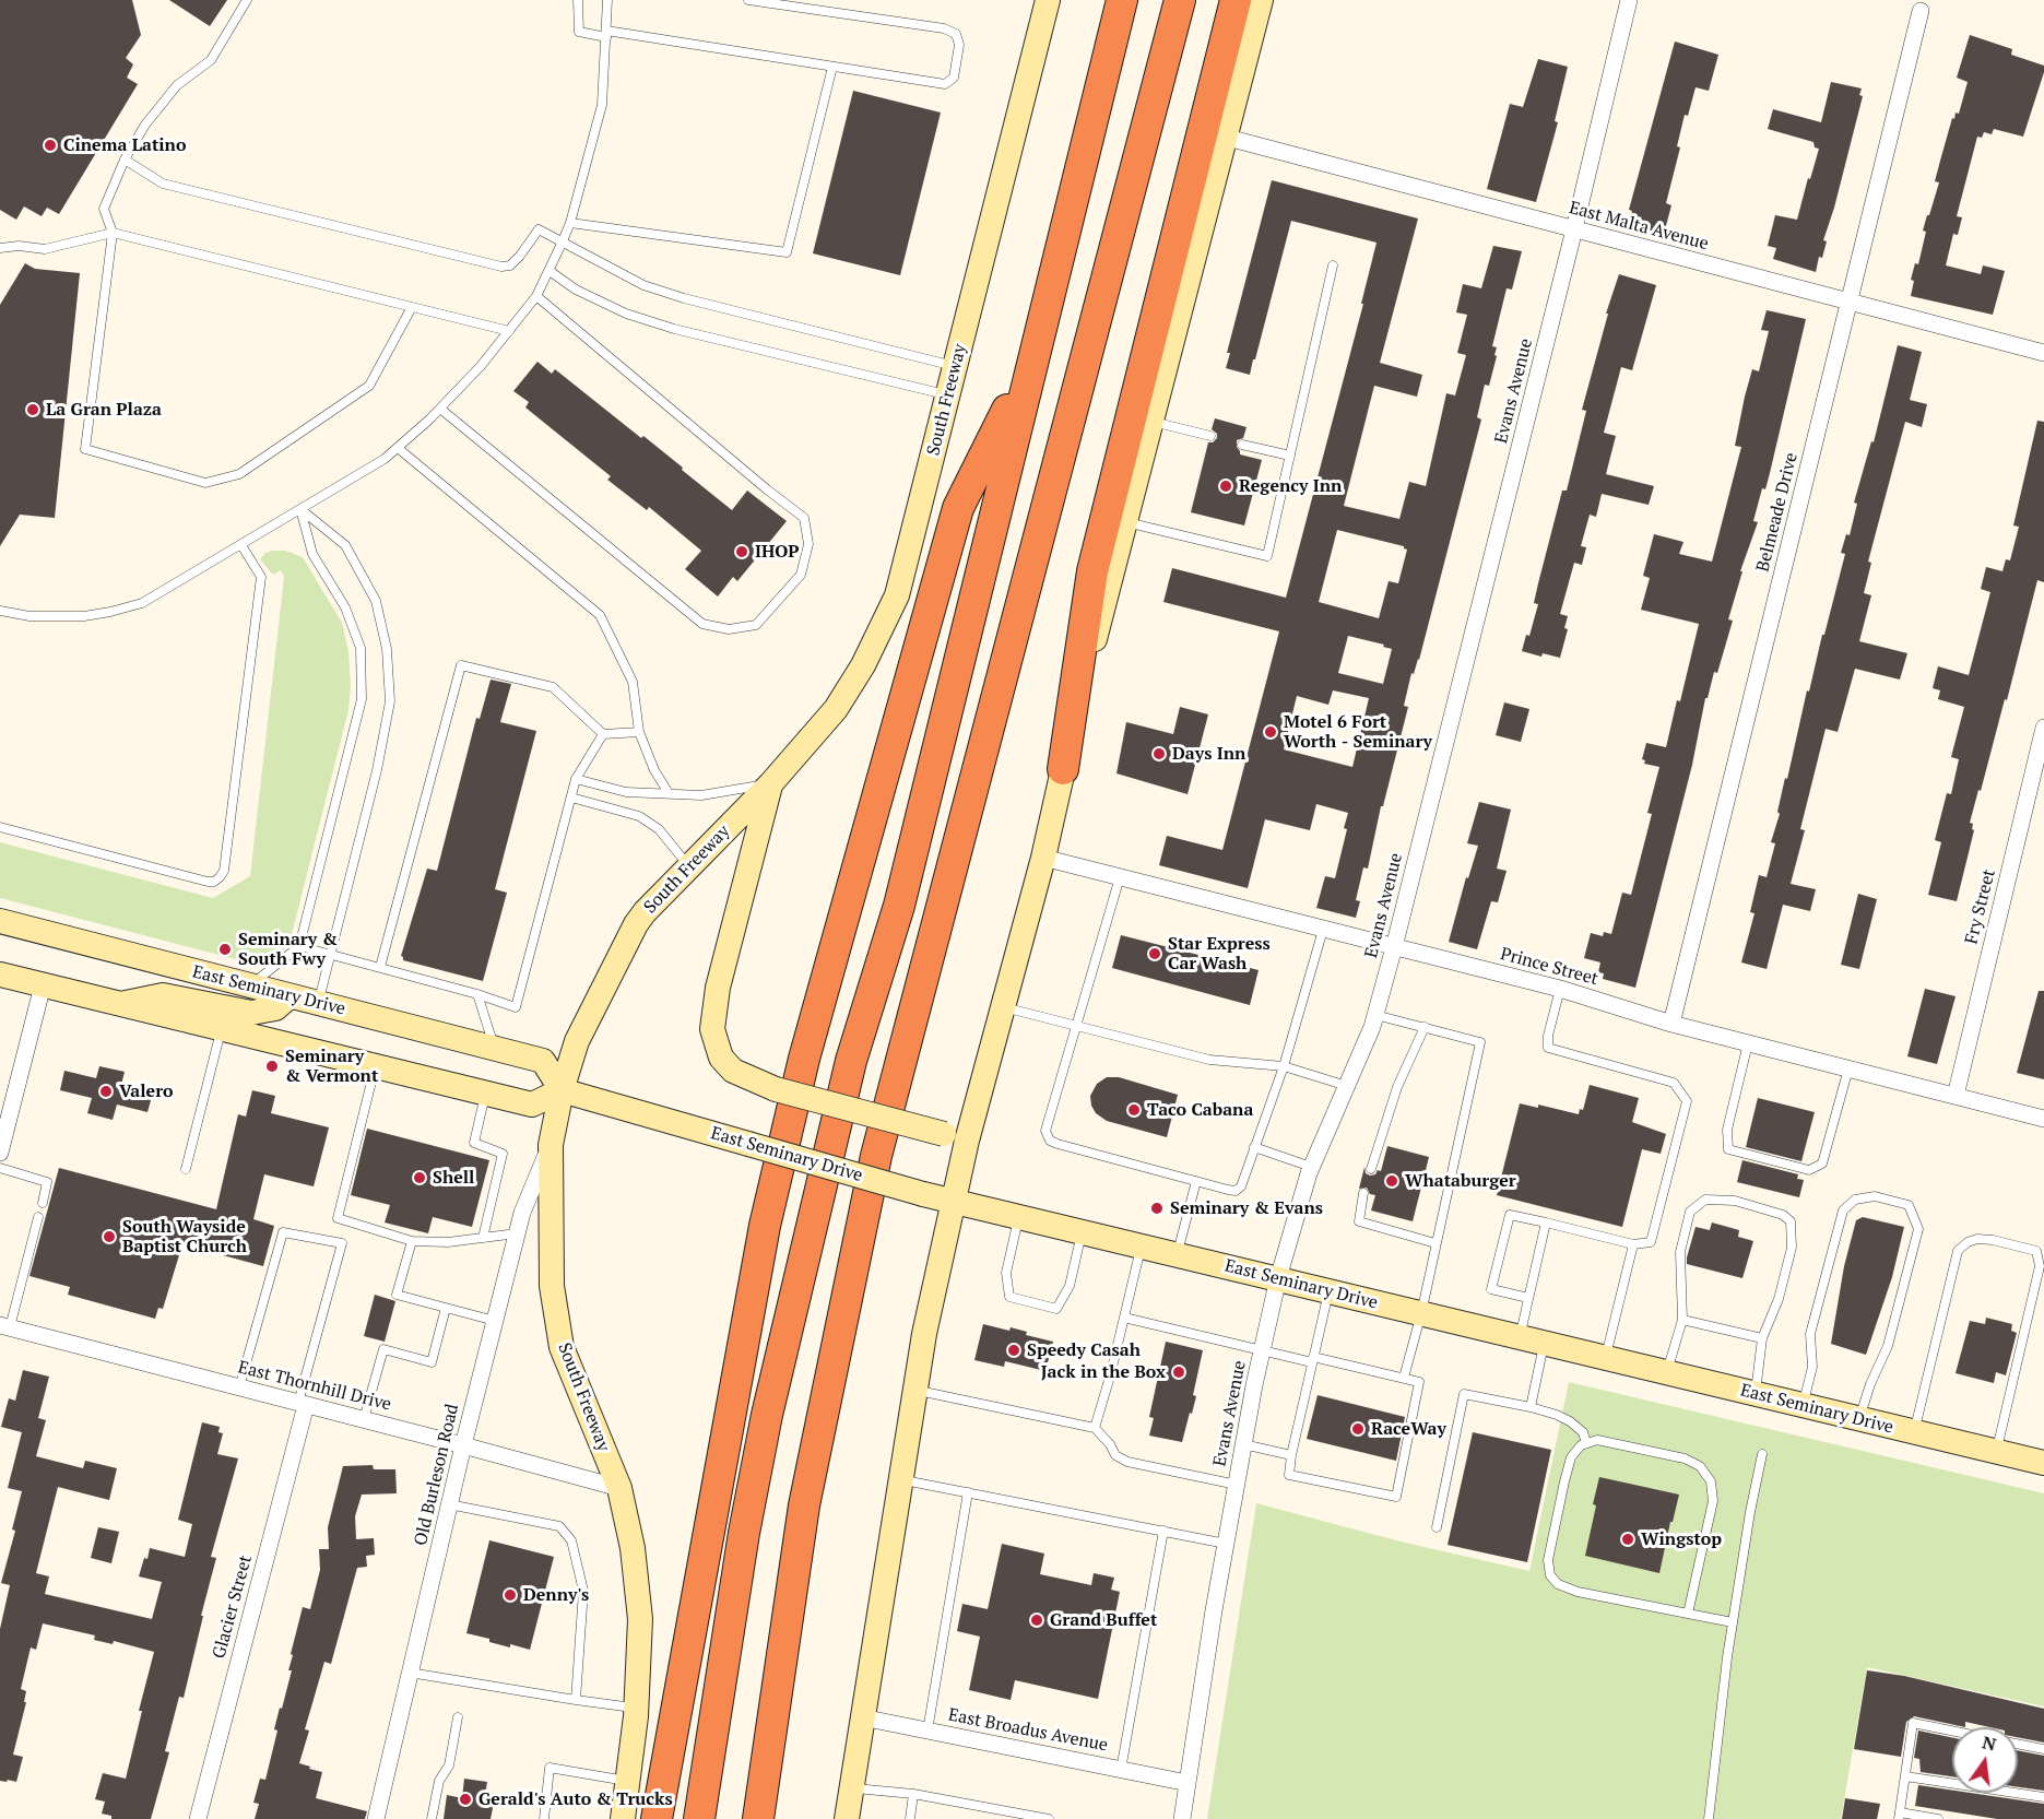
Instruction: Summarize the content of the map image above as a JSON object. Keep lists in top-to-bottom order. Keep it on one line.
{"streets":{"main road":["South Freeway","East Seminary Drive"],"street":["East Malta Avenue","Evans Avenue","Belmeade Drive","Fry Street","Prince Street","East Thornhill Drive","Old Burleson Road","Glacier Street","East Broadus Avenue"]},"crossings":[["East Malta Avenue","Evans Avenue"],["East Malta Avenue","Belmeade Drive"],["Evans Avenue","Prince Street"],["Evans Avenue","East Seminary Drive"],["Evans Avenue","East Broadus Avenue"],["South Freeway","East Seminary Drive"],["South Freeway","East Thornhill Drive"],["South Freeway","Old Burleson Road"],["Belmeade Drive","Prince Street"],["Fry Street","Prince Street"],["East Thornhill Drive","Old Burleson Road"],["East Thornhill Drive","Glacier Street"]],"places":["Cinema Latino","La Gran Plaza","Regency Inn","IHOP","Motel 6 Fort Worth - Seminary","Days Inn","Seminary & South Fwy","Star Express Car Wash","Seminary & Vermont","Valero","Taco Cabana","Shell","Whataburger","Seminary & Evans","South Wayside Baptist Church","Speedy Casah","Jack in the Box","RaceWay","Wingstop","Denny's","Grand Buffet","Gerald's Auto & Trucks"],"north":"top"}
